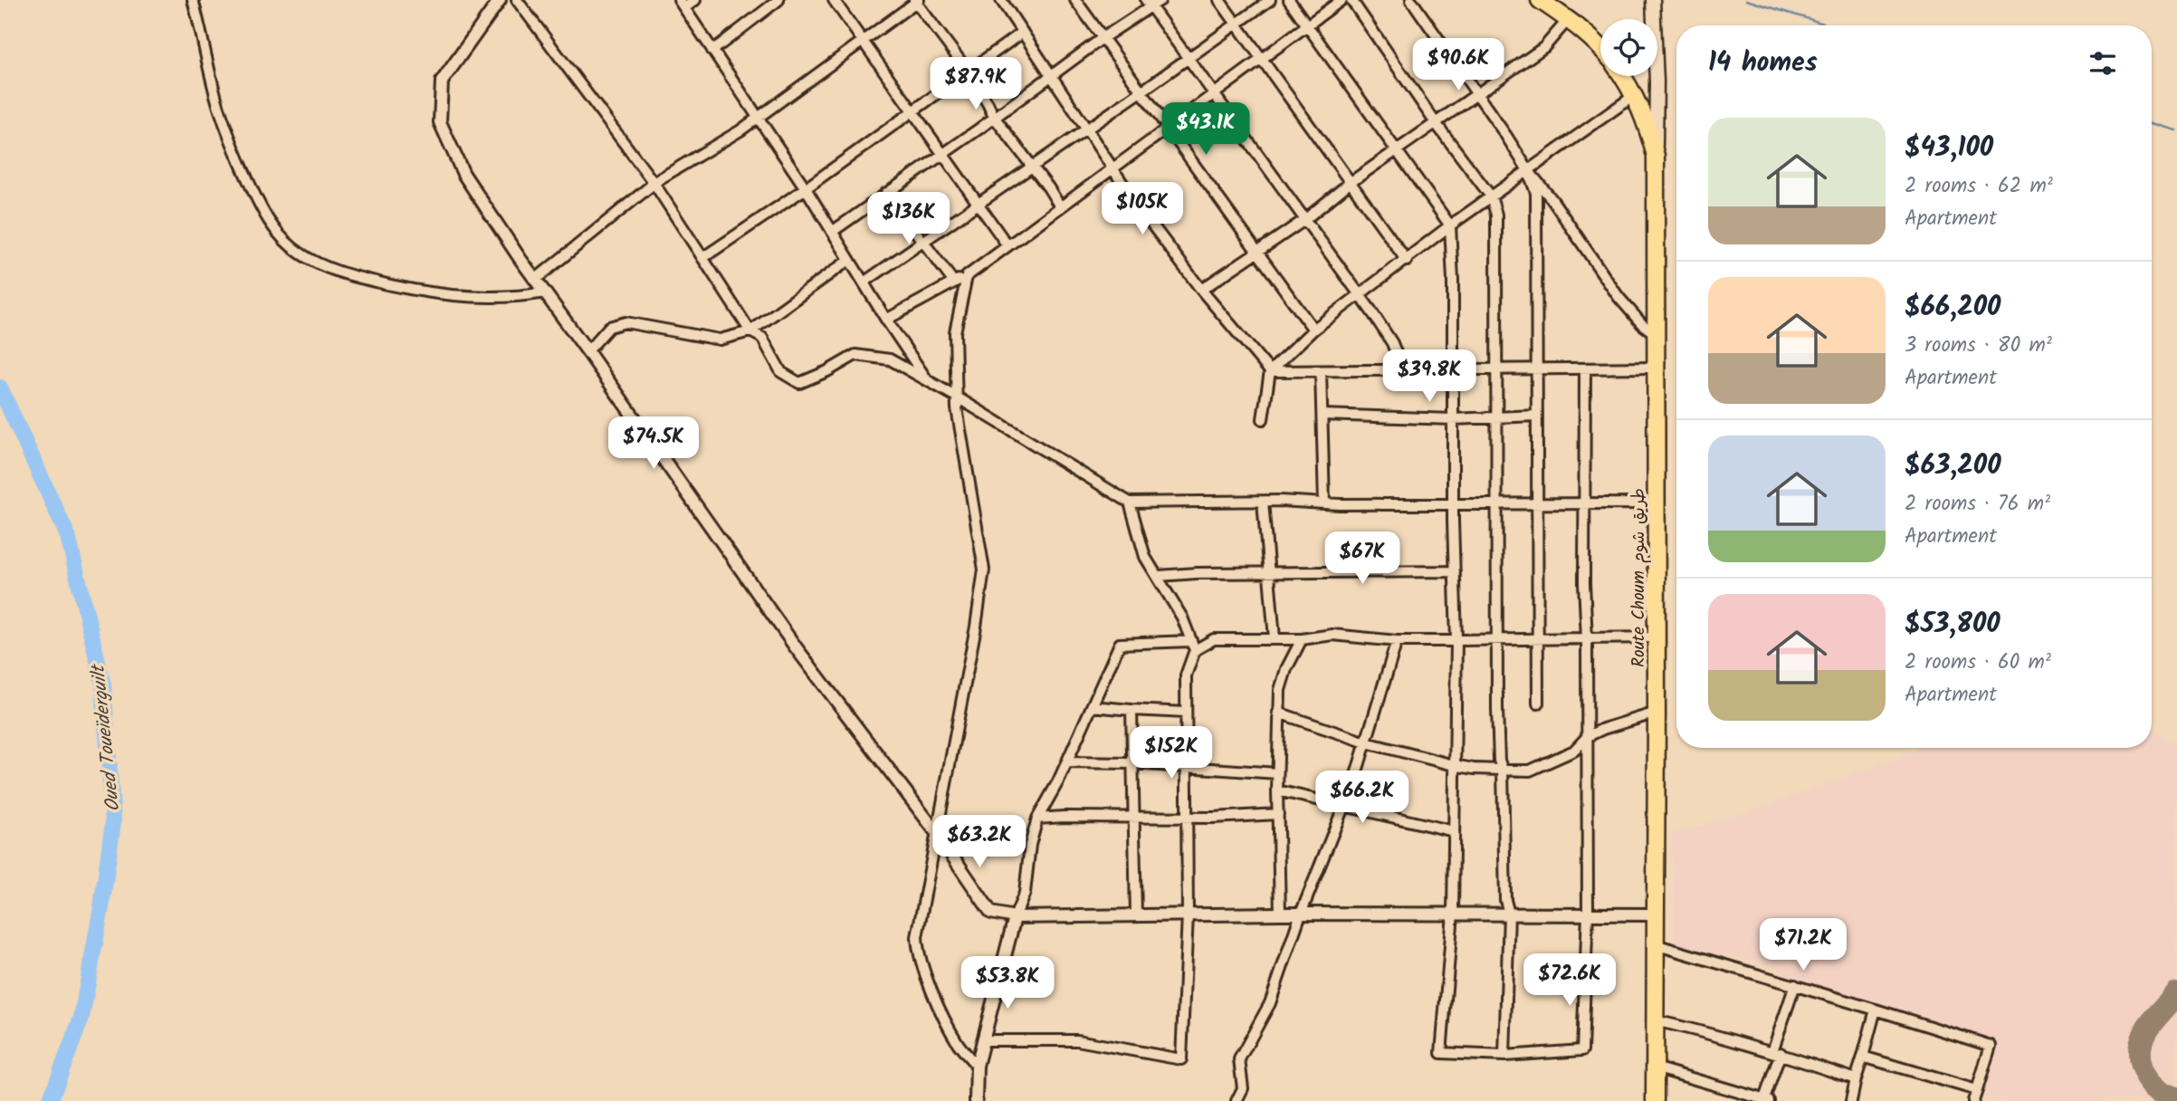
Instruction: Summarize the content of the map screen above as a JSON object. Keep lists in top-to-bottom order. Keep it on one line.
{"streets":{"highway":["Route Choum طريق شوم"]},"water":["Oued Toueïderguilt"],"page":{"heading":"14 homes","price":["$90.6K","$87.9K","$43.1K","$105K","$136K","$39.8K","$74.5K","$67K","$152K","$66.2K","$63.2K","$71.2K","$72.6K","$53.8K"],"list":[{"name":"$43,100","note":"2 rooms · 62 m² · Apartment"},{"name":"$66,200","note":"3 rooms · 80 m² · Apartment"},{"name":"$63,200","note":"2 rooms · 76 m² · Apartment"},{"name":"$53,800","note":"2 rooms · 60 m² · Apartment"}]}}
